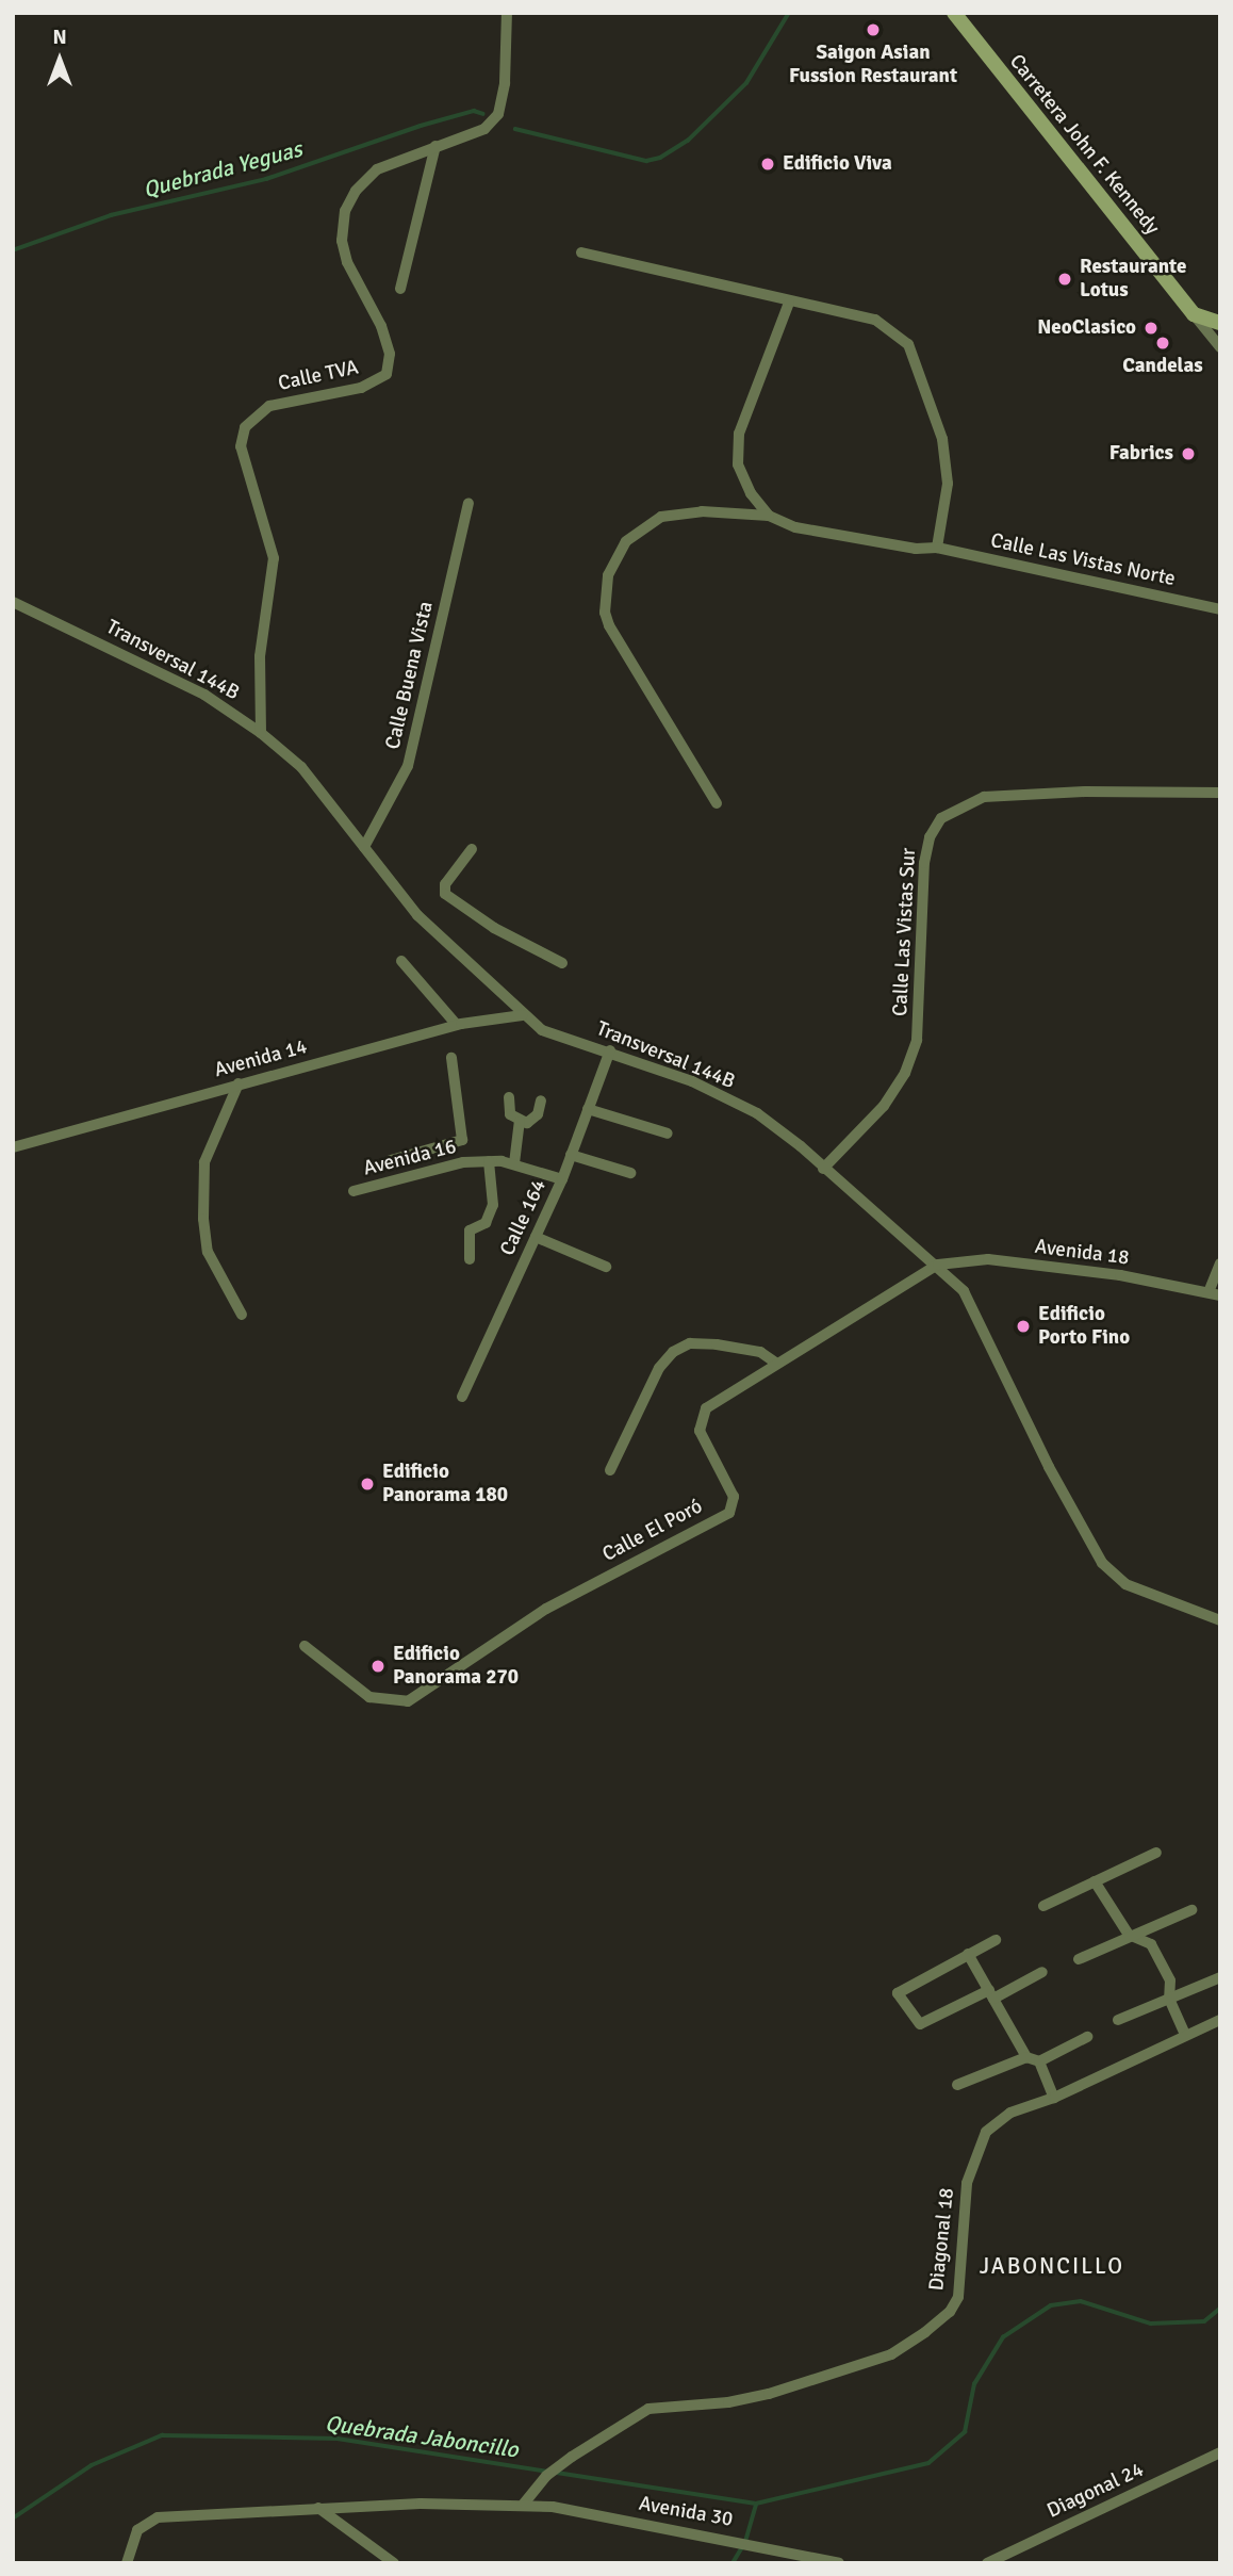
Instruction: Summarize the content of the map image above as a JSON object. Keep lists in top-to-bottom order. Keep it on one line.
{"streets":{"main road":["Carretera John F. Kennedy"],"street":["Calle TVA","Calle Las Vistas Norte","Transversal 144B","Calle Buena Vista","Calle Las Vistas Sur","Avenida 14","Avenida 16","Calle 164","Avenida 18","Calle El Poró","Diagonal 18","Diagonal 24","Avenida 30"]},"crossings":[["Calle TVA","Transversal 144B"],["Transversal 144B","Calle Buena Vista"],["Transversal 144B","Calle Las Vistas Sur"],["Transversal 144B","Avenida 14"],["Transversal 144B","Calle 164"],["Transversal 144B","Avenida 18"],["Transversal 144B","Calle El Poró"],["Avenida 16","Calle 164"],["Avenida 18","Calle El Poró"],["Diagonal 18","Avenida 30"]],"districts":["JABONCILLO"],"water":["Quebrada Yeguas","Quebrada Jaboncillo"],"places":["Saigon Asian Fussion Restaurant","Edificio Viva","Restaurante Lotus","NeoClasico","Candelas","Fabrics","Edificio Porto Fino","Edificio Panorama 180","Edificio Panorama 270"],"north":"top"}
